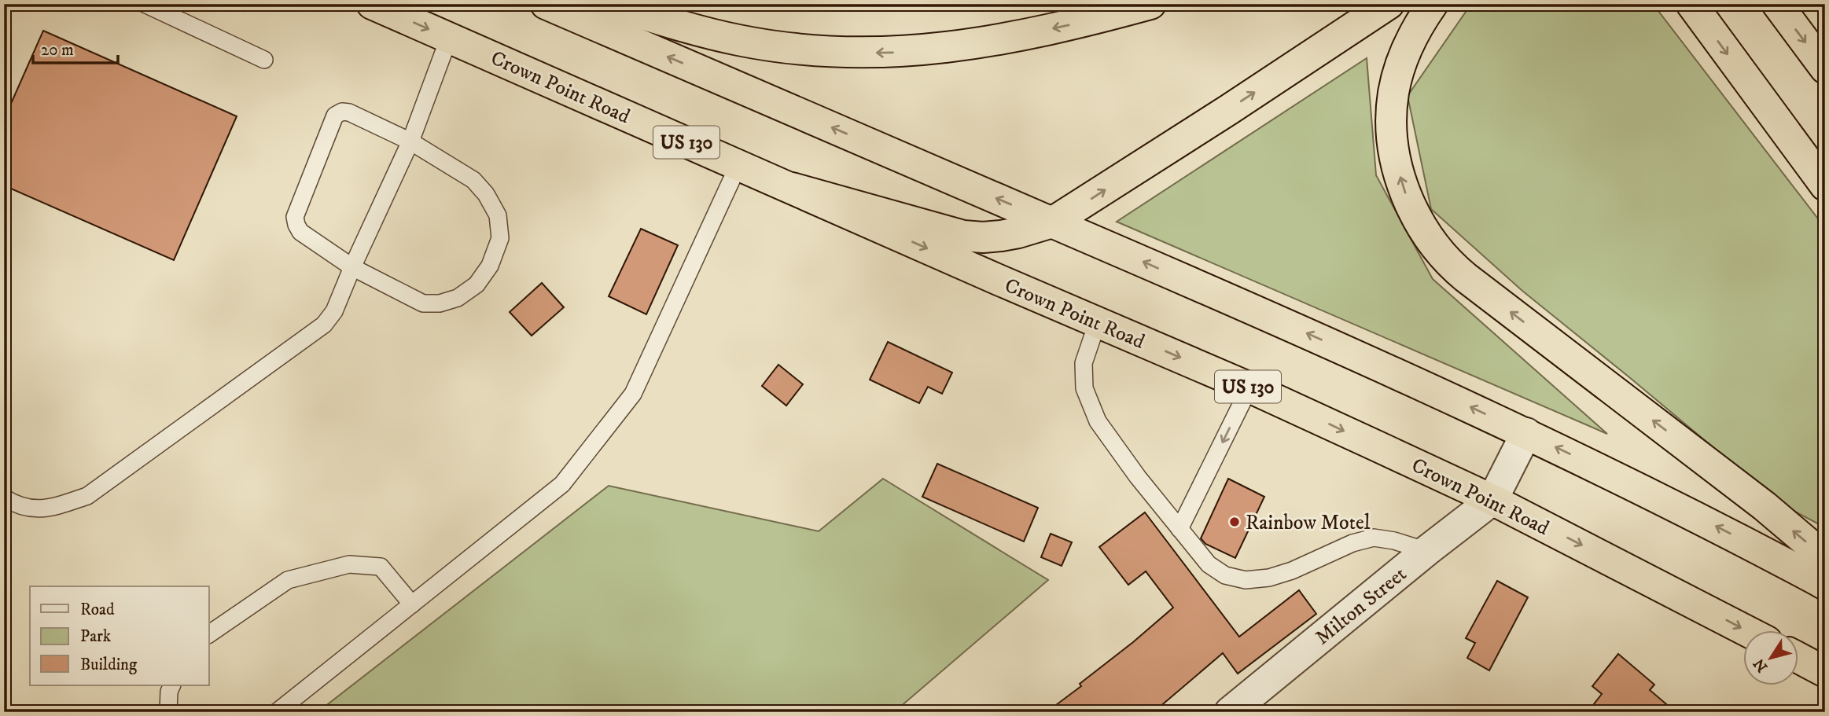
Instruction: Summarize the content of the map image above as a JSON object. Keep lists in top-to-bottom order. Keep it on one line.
{"streets":{"highway":["Crown Point Road","US 130"],"street":["Milton Street"]},"crossings":[["Crown Point Road","Milton Street"]],"places":["Rainbow Motel"],"legend":["Road","Park","Building"],"scale_bar":"20 m","north":"bottom left"}
